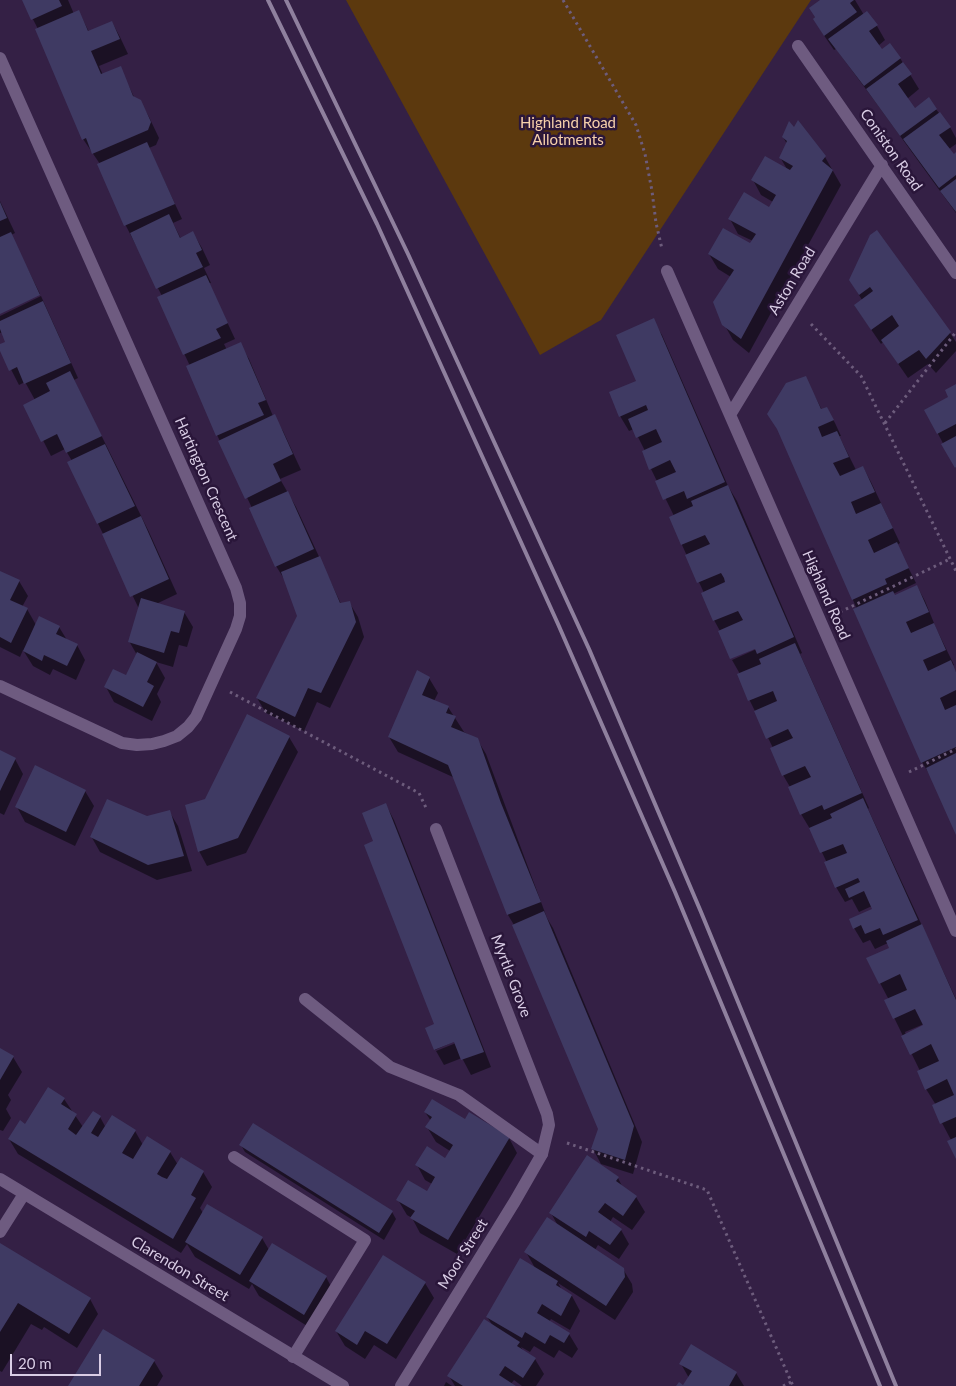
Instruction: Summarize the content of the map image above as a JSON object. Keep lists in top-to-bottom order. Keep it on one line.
{"streets":{"street":["Coniston Road","Aston Road","Hartington Crescent","Highland Road","Myrtle Grove","Moor Street","Clarendon Street"]},"crossings":[["Coniston Road","Aston Road"],["Aston Road","Highland Road"],["Myrtle Grove","Moor Street"]],"parks":["Highland Road Allotments"],"scale_bar":"20 m"}
